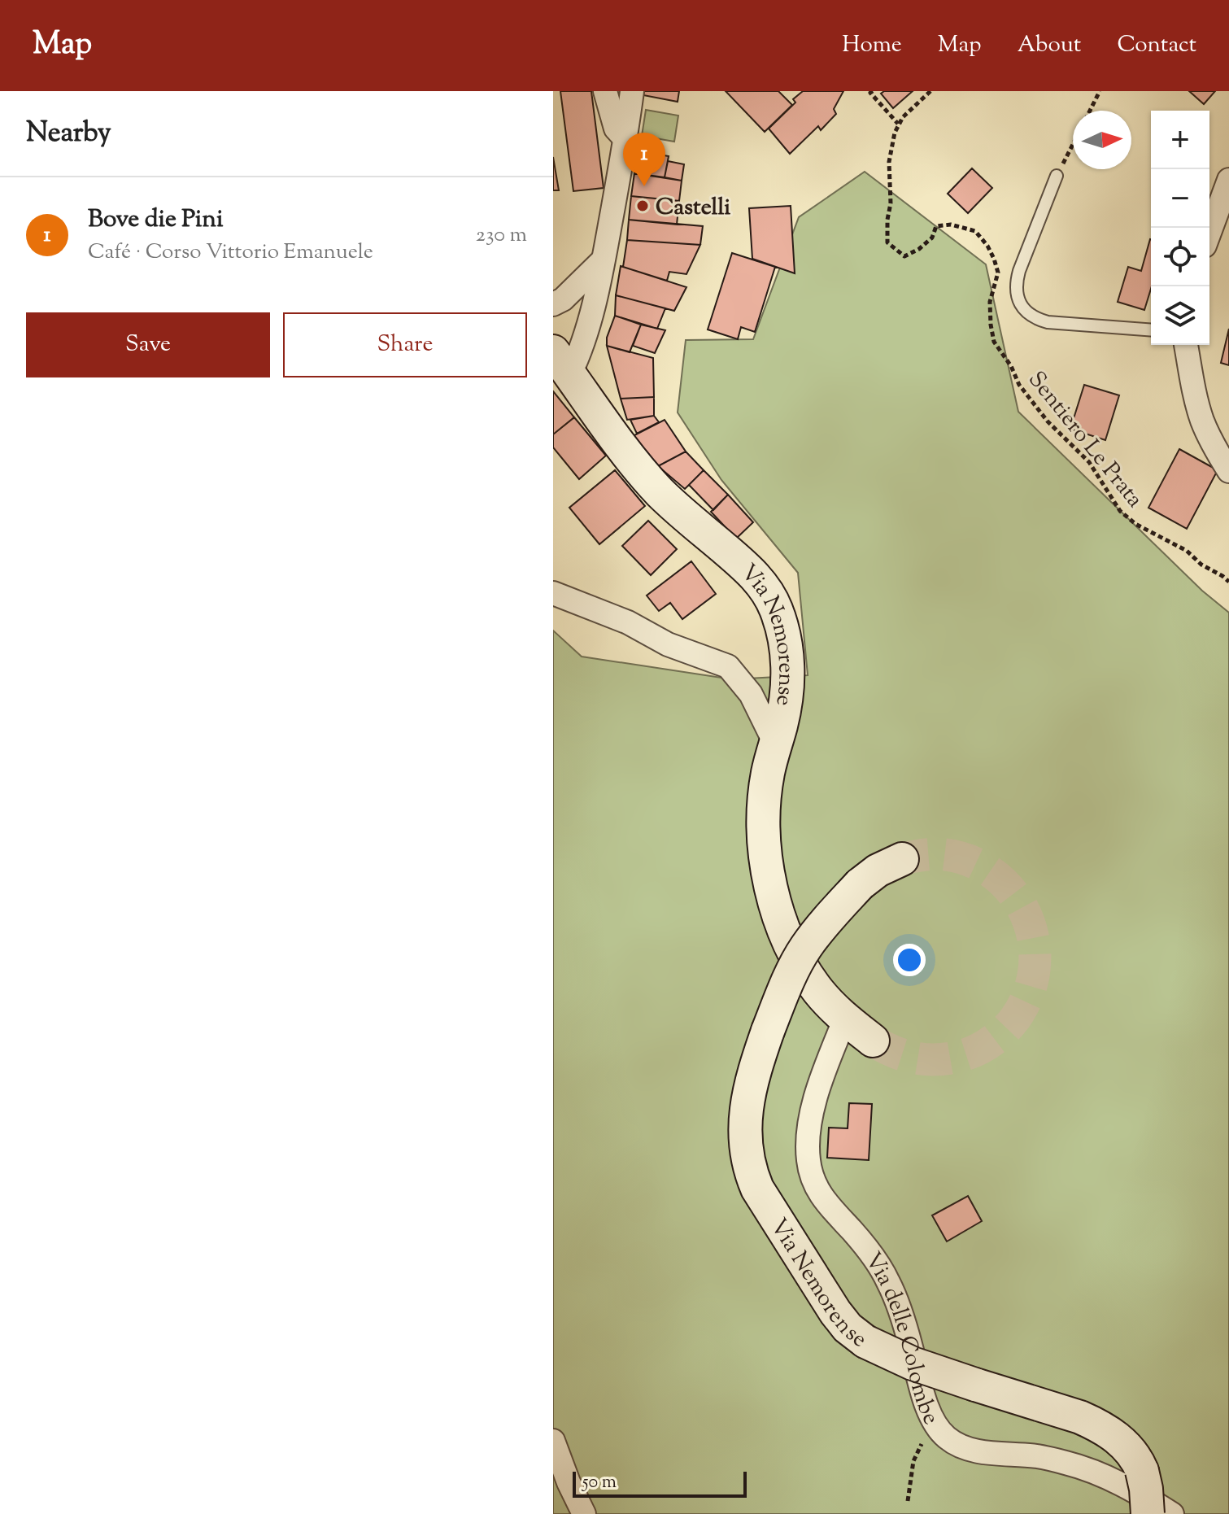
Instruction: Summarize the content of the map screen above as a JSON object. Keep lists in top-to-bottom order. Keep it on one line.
{"streets":{"main road":["Via Nemorense"],"street":["Via delle Colombe"],"path":["Sentiero Le Prata"]},"crossings":[["Via Nemorense","Via delle Colombe"]],"places":["Castelli"],"scale_bar":"50 m","north":"right","page":{"header":"Map","nav":["Home","Map","About","Contact"],"heading":"Nearby","map_buttons":["+","−"],"pins":"1","list":[{"mark":"1","name":"Bove die Pini","note":"Café · Corso Vittorio Emanuele","value":"230 m"}],"buttons":["Save","Share"],"scale":"50 m"}}
